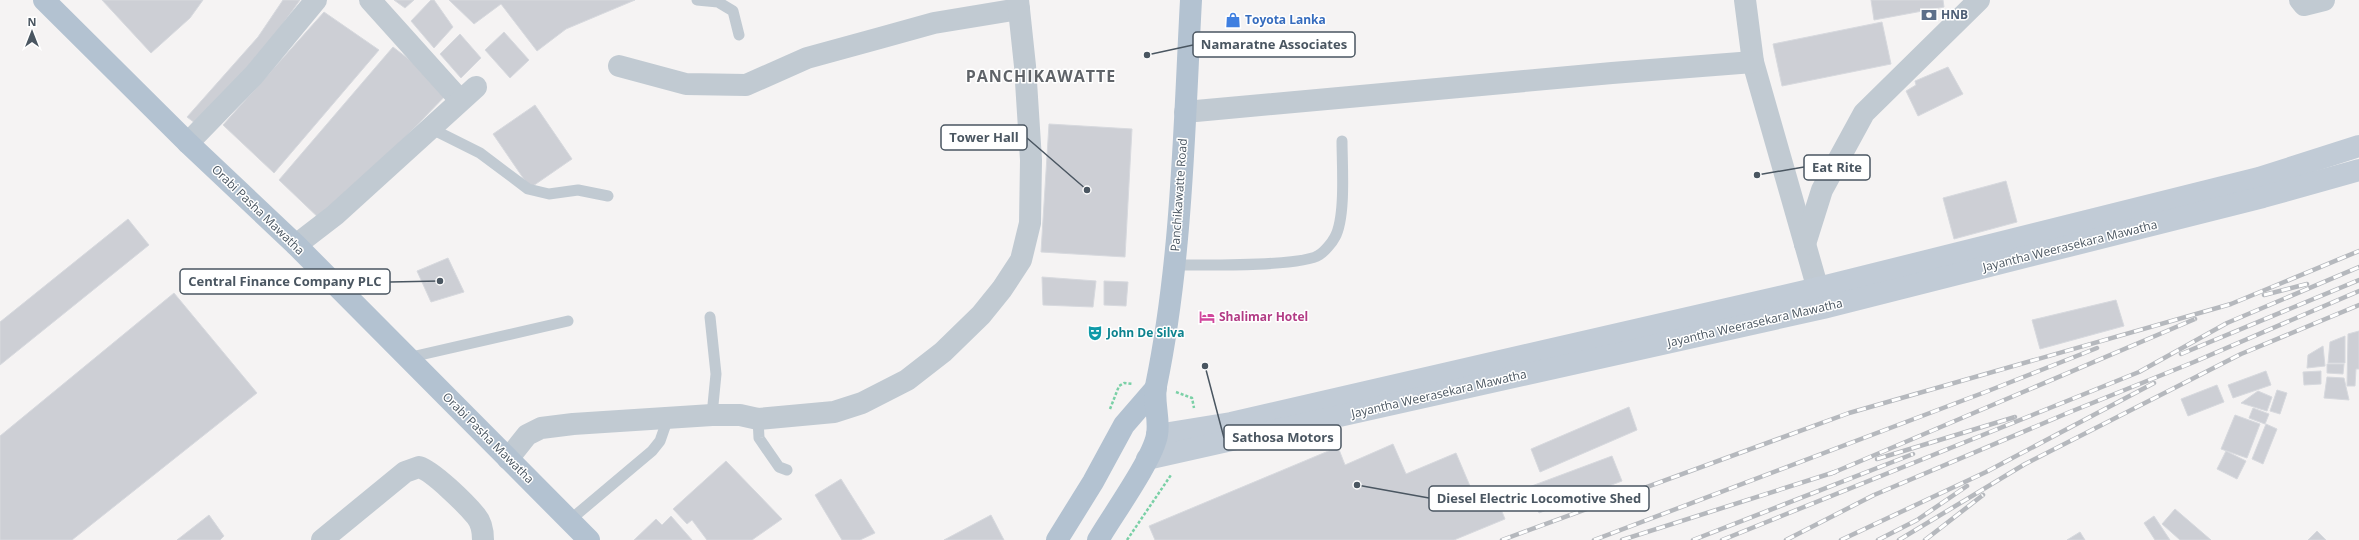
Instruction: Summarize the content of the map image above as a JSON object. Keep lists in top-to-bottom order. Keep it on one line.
{"streets":{"main road":["Panchikawatte Road","Orabi Pasha Mawatha","Jayantha Weerasekara Mawatha"]},"crossings":[["Panchikawatte Road","Jayantha Weerasekara Mawatha"]],"districts":["PANCHIKAWATTE"],"places":{"bank":["HNB"],"shop":["Toyota Lanka"],"other":["Namaratne Associates","Eat Rite","Tower Hall","Central Finance Company PLC","Sathosa Motors","Diesel Electric Locomotive Shed"],"hotel":["Shalimar Hotel"],"theatre":["John De Silva"]},"north":"top"}
